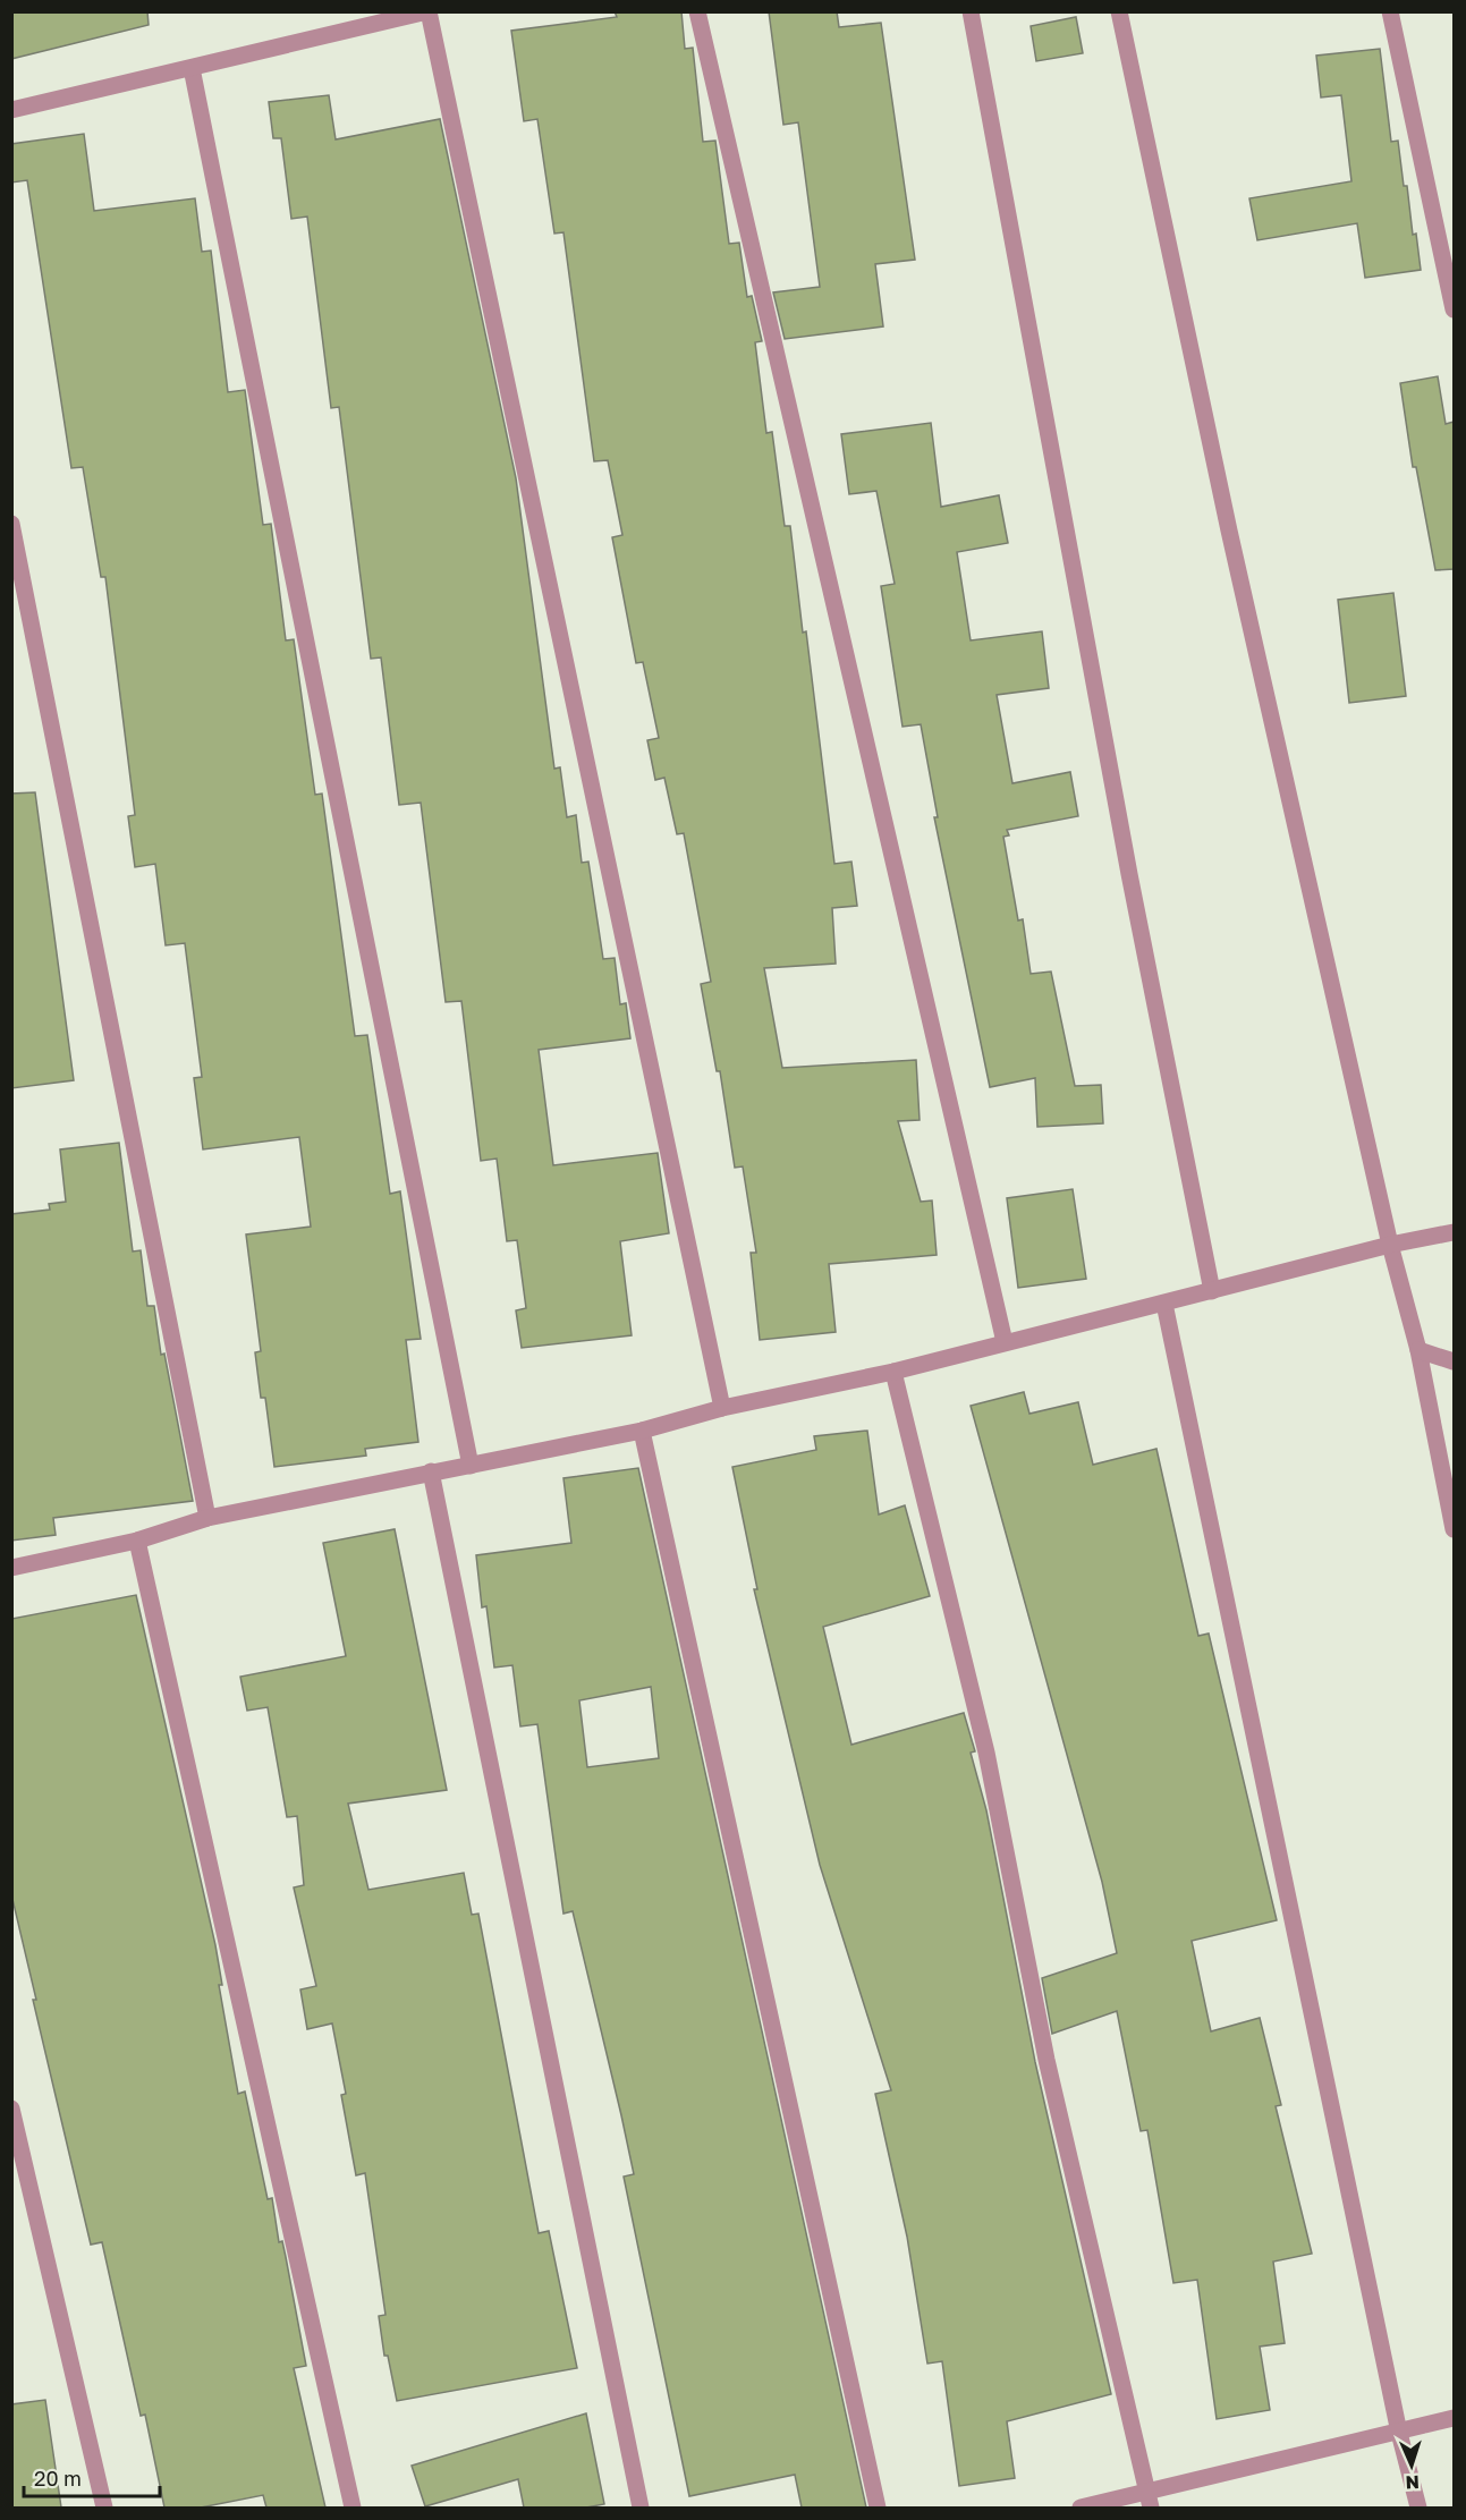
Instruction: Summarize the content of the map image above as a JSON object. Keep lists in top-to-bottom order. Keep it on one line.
{"scale_bar":"20 m","north":"bottom"}
